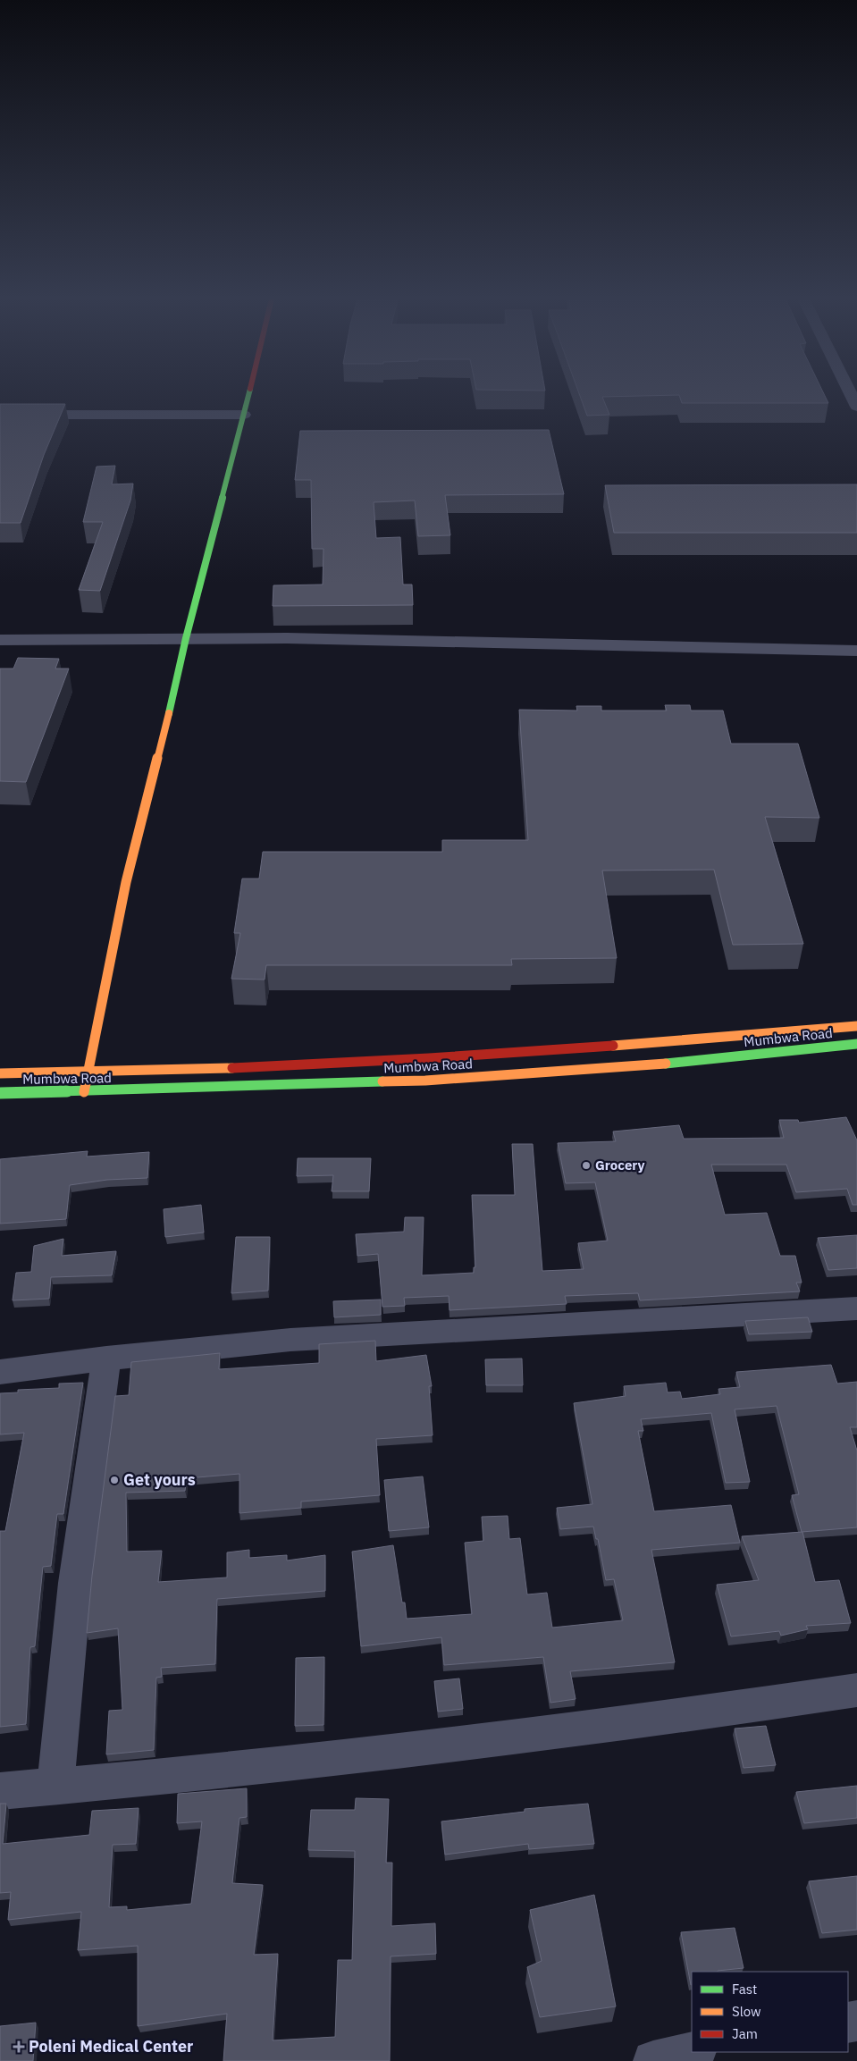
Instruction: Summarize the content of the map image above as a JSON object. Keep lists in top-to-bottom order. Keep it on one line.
{"streets":{"street":["Mumbwa Road"]},"places":{"other":["Grocery","Get yours"],"health":["Poleni Medical Center"]},"legend":["Fast","Slow","Jam"]}
